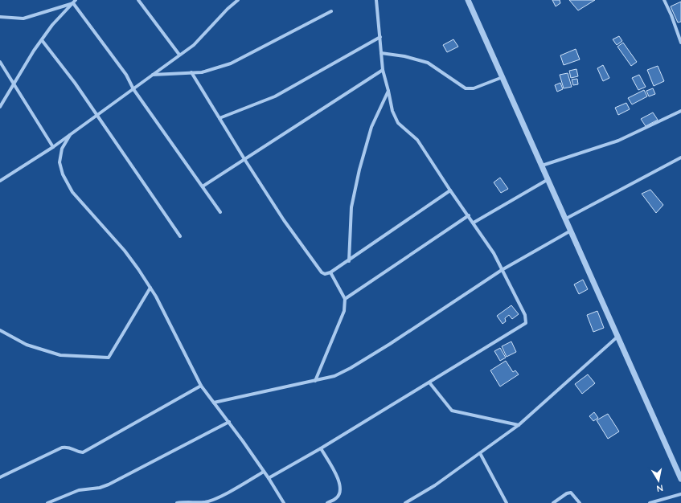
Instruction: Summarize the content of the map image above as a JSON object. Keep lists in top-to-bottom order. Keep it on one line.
{"north":"bottom"}
